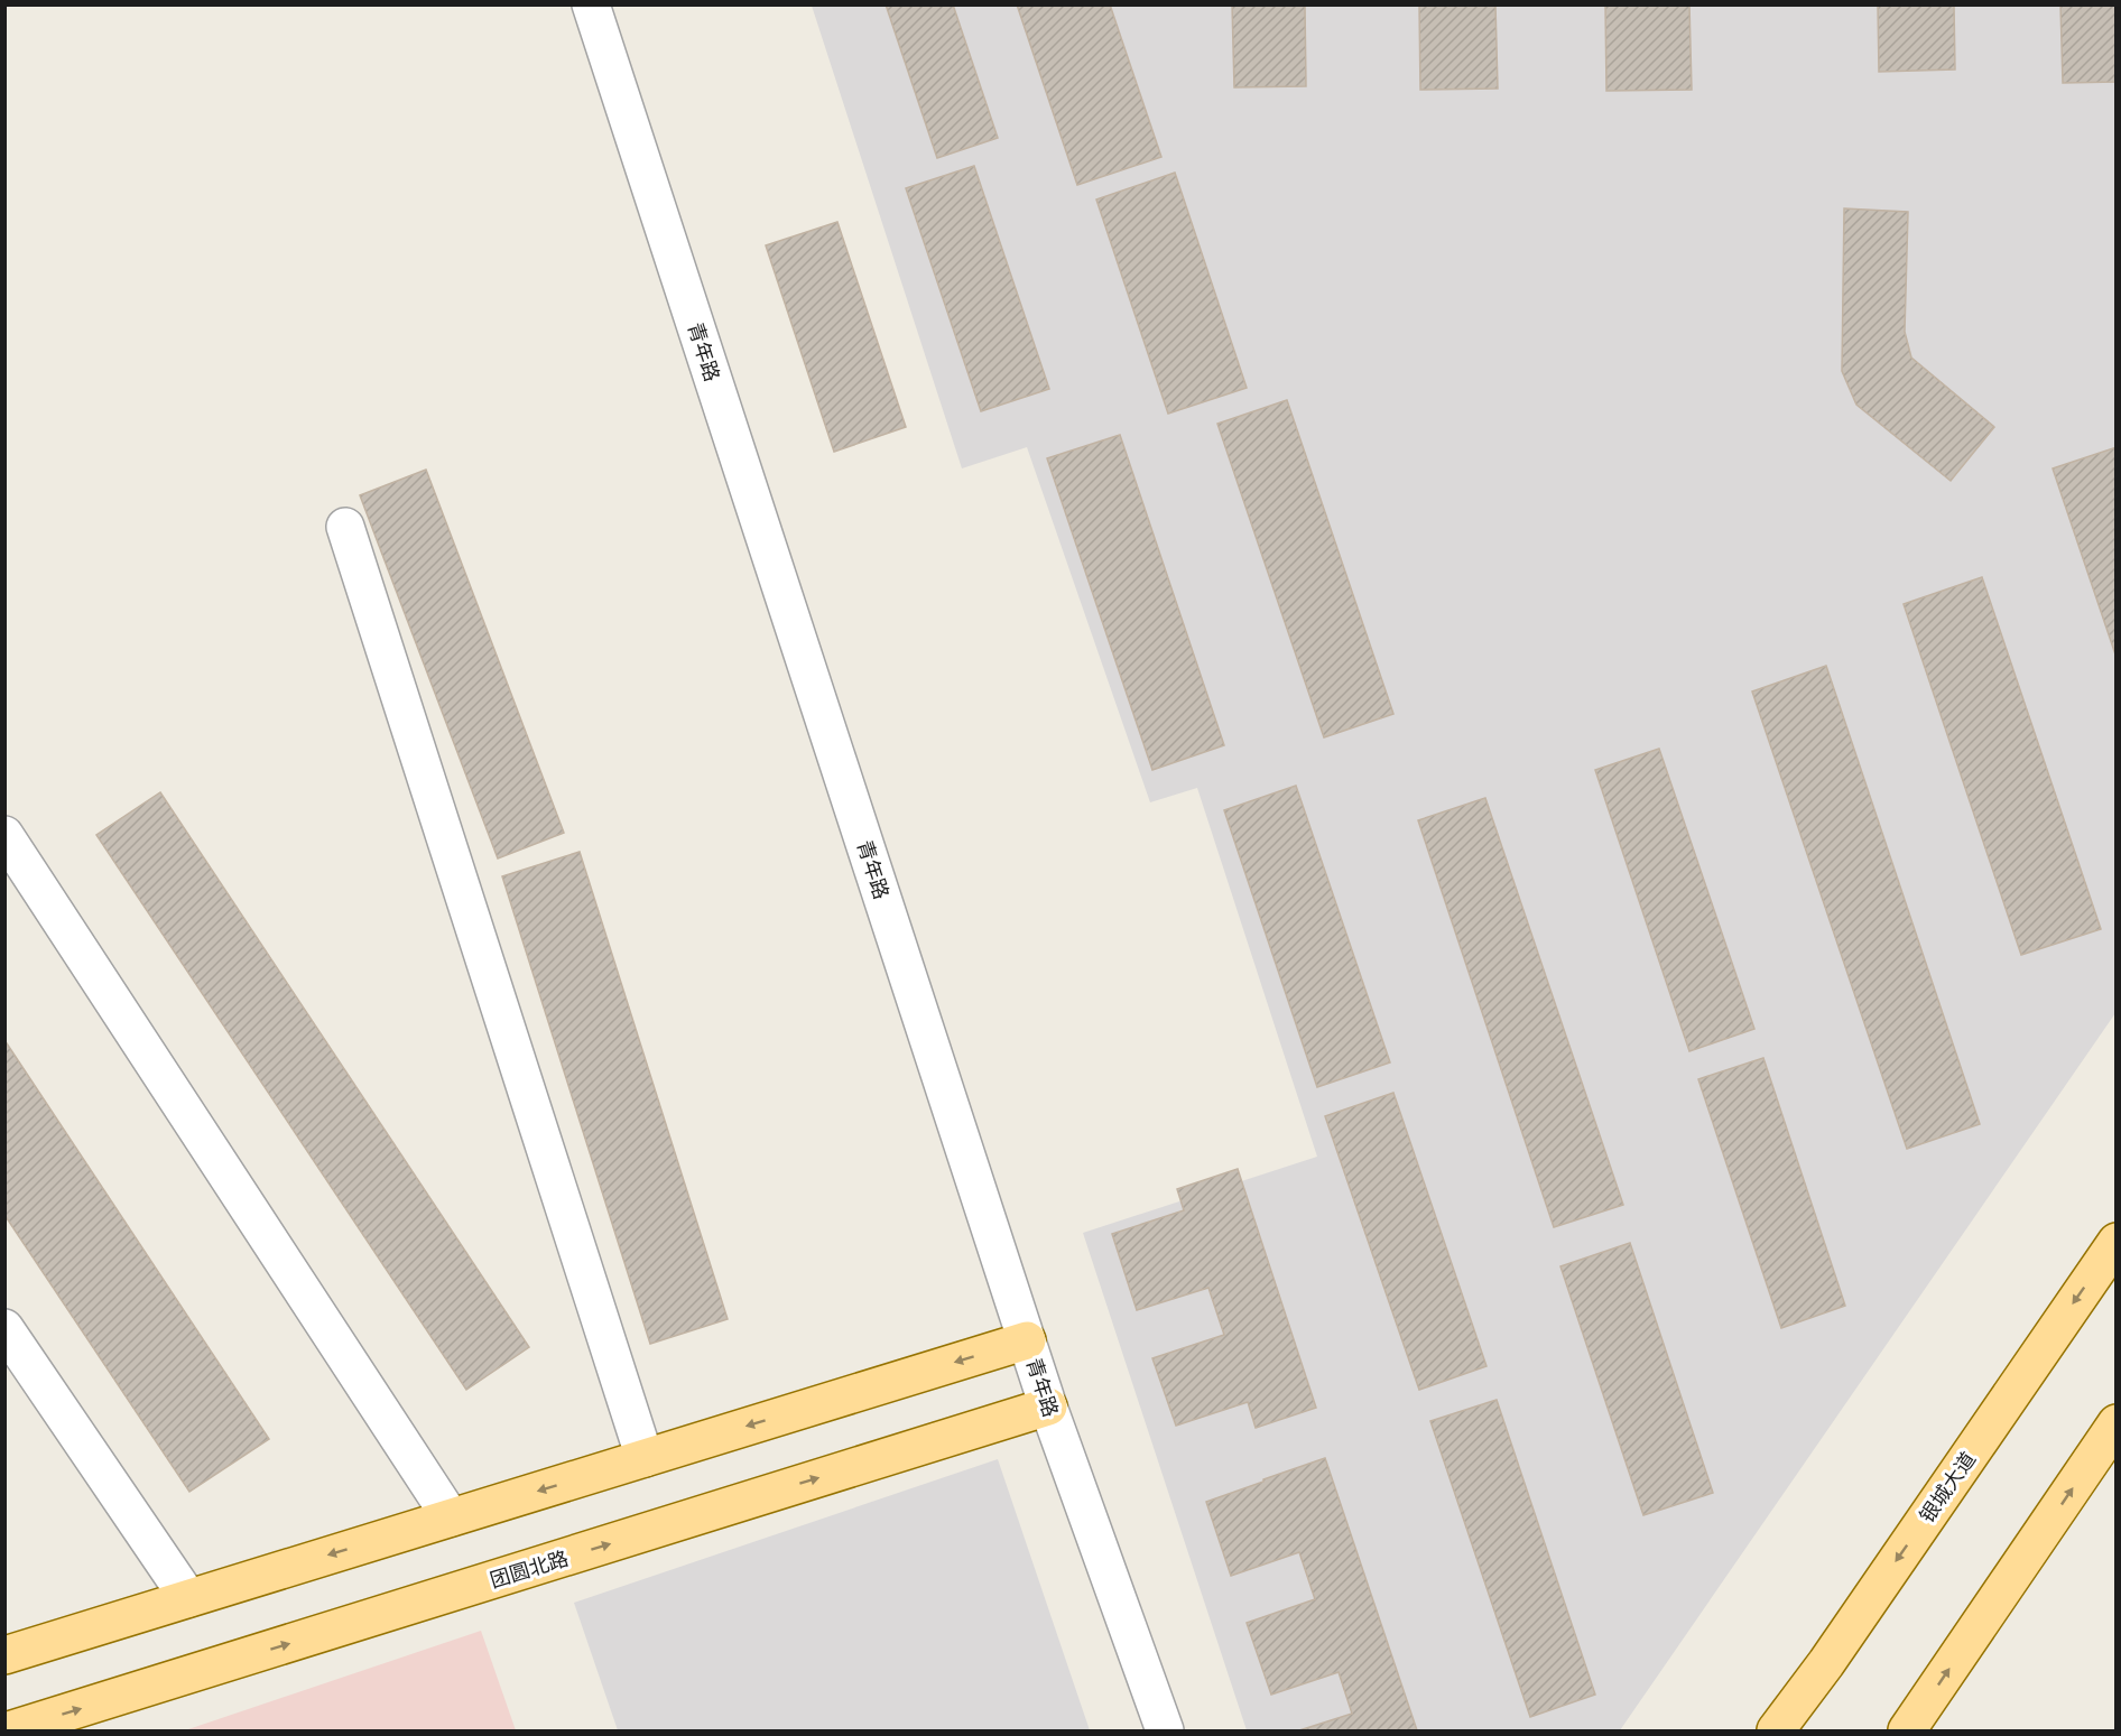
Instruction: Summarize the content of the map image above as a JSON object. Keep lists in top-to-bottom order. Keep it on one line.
{"streets":{"main road":["银城大道","团圆北路"],"street":["青年路"]},"crossings":[["青年路","团圆北路"]]}
